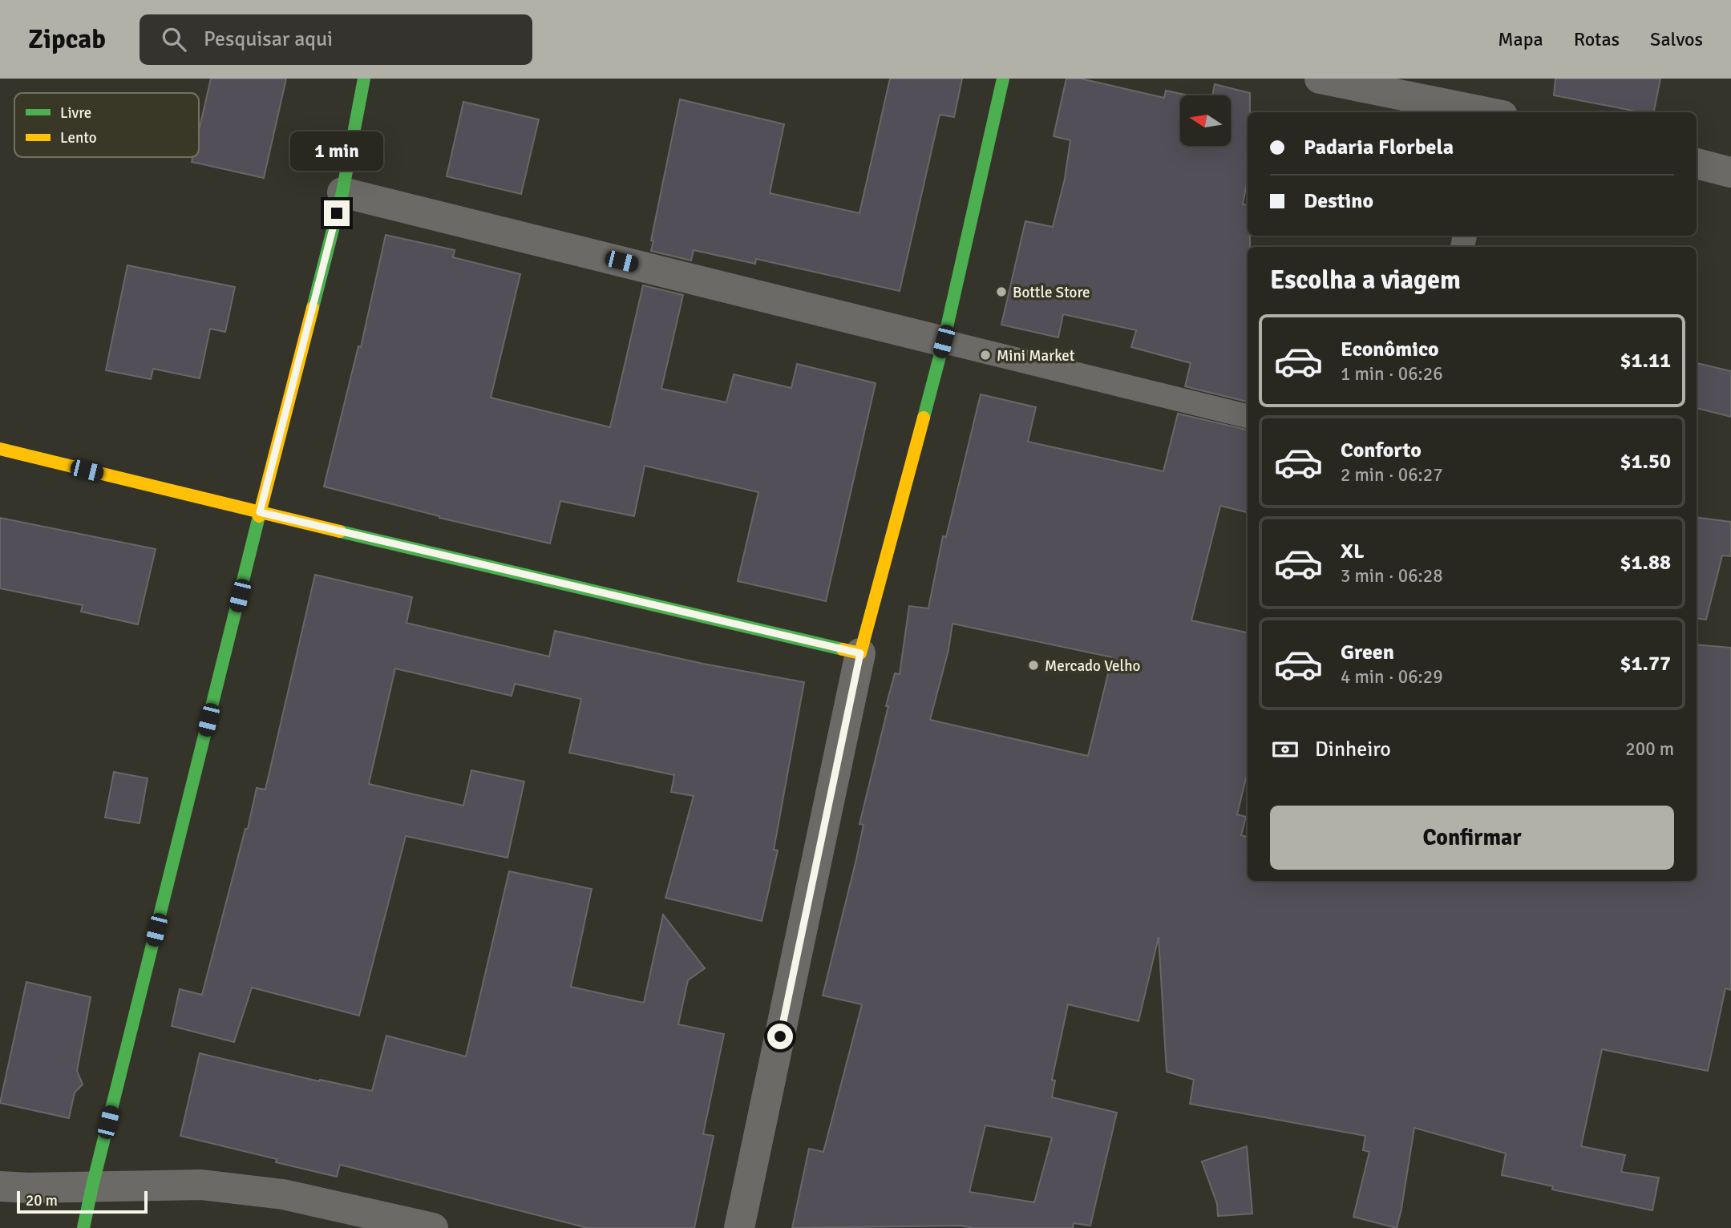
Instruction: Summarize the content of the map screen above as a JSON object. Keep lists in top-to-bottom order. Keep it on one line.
{"places":["Bottle Store","Mini Market","Mercado Velho"],"legend":["Livre","Lento"],"scale_bar":"20 m","north":"left","page":{"header":"Zipcab","search":"Pesquisar aqui","nav":["Mapa","Rotas","Salvos"],"banner":["Padaria Florbela","Destino"],"bubble":"1 min","heading":"Escolha a viagem","list":[{"name":"Econômico","note":"1 min · 06:26","value":"$1.11"},{"name":"Conforto","note":"2 min · 06:27","value":"$1.50"},{"name":"XL","note":"3 min · 06:28","value":"$1.88"},{"name":"Green","note":"4 min · 06:29","value":"$1.77"}],"pay":["Dinheiro","200 m"],"buttons":"Confirmar","scale":"20 m"}}
